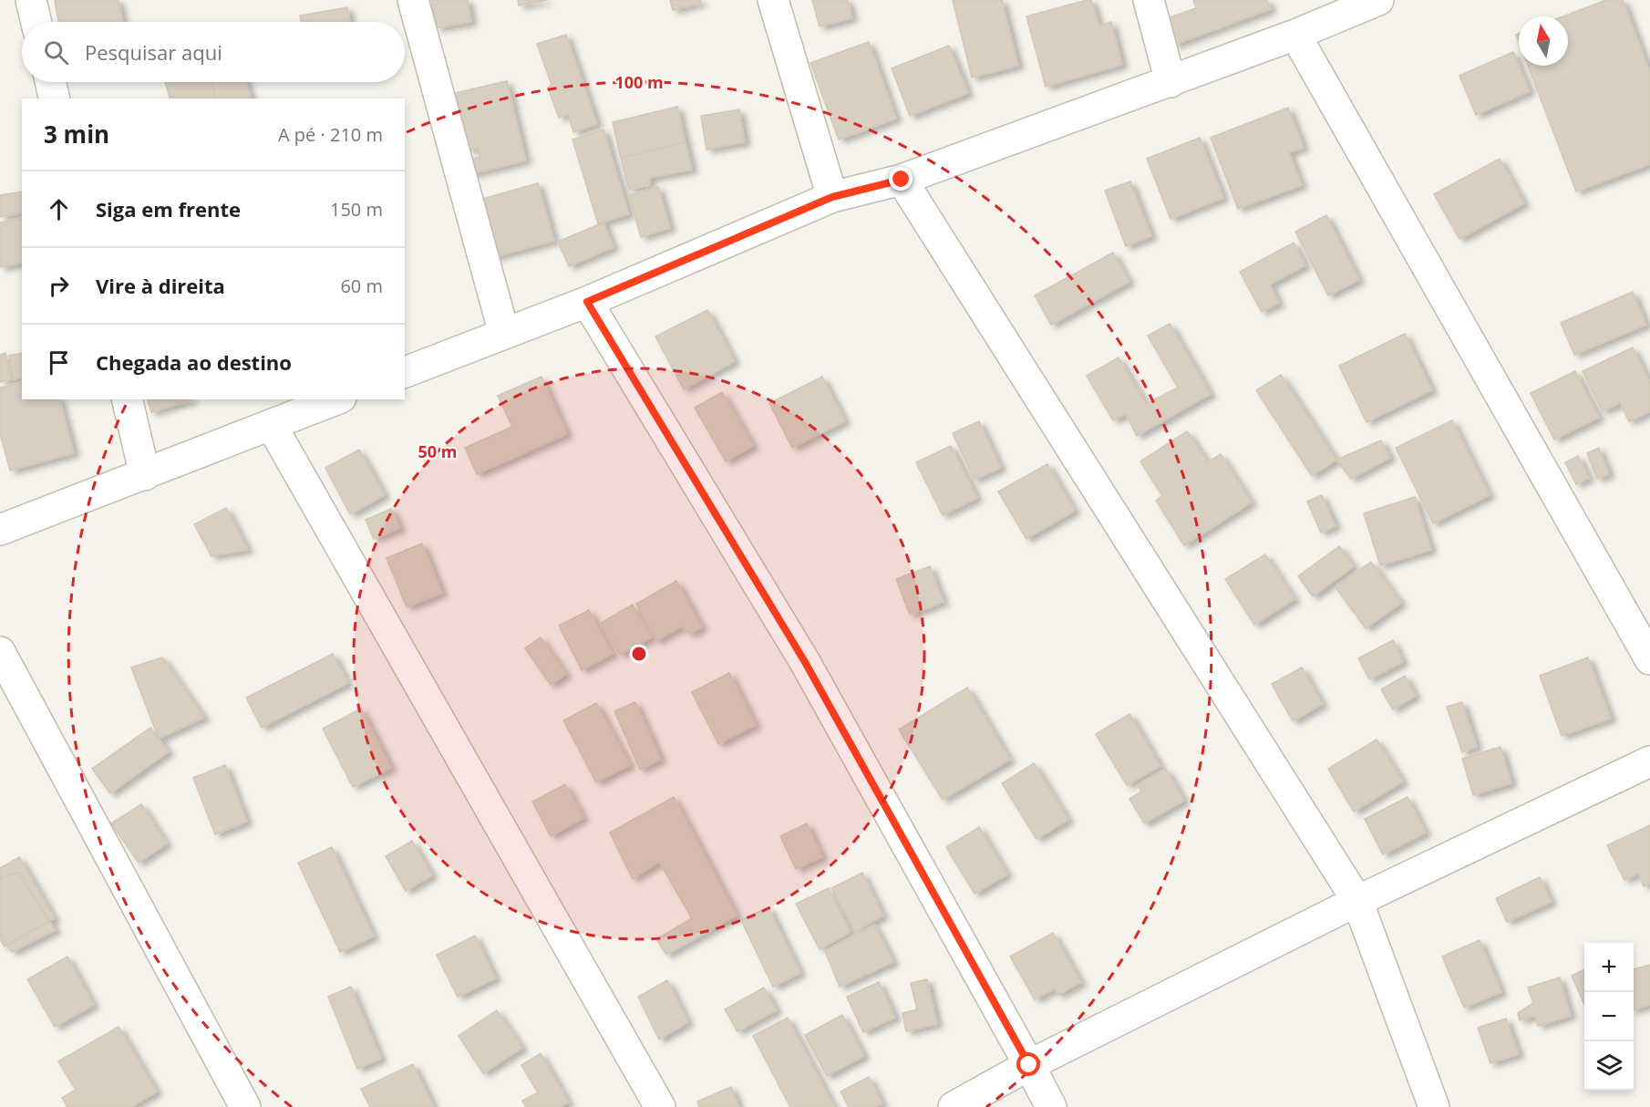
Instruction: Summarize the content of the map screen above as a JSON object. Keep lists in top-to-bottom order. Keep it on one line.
{"north":"top","page":{"search":"Pesquisar aqui","heading":["3 min","A pé · 210 m"],"list":[["Siga em frente","150 m"],["Vire à direita","60 m"],"Chegada ao destino"],"map_buttons":["+","−"]},"rings":["100 m","50 m"]}
